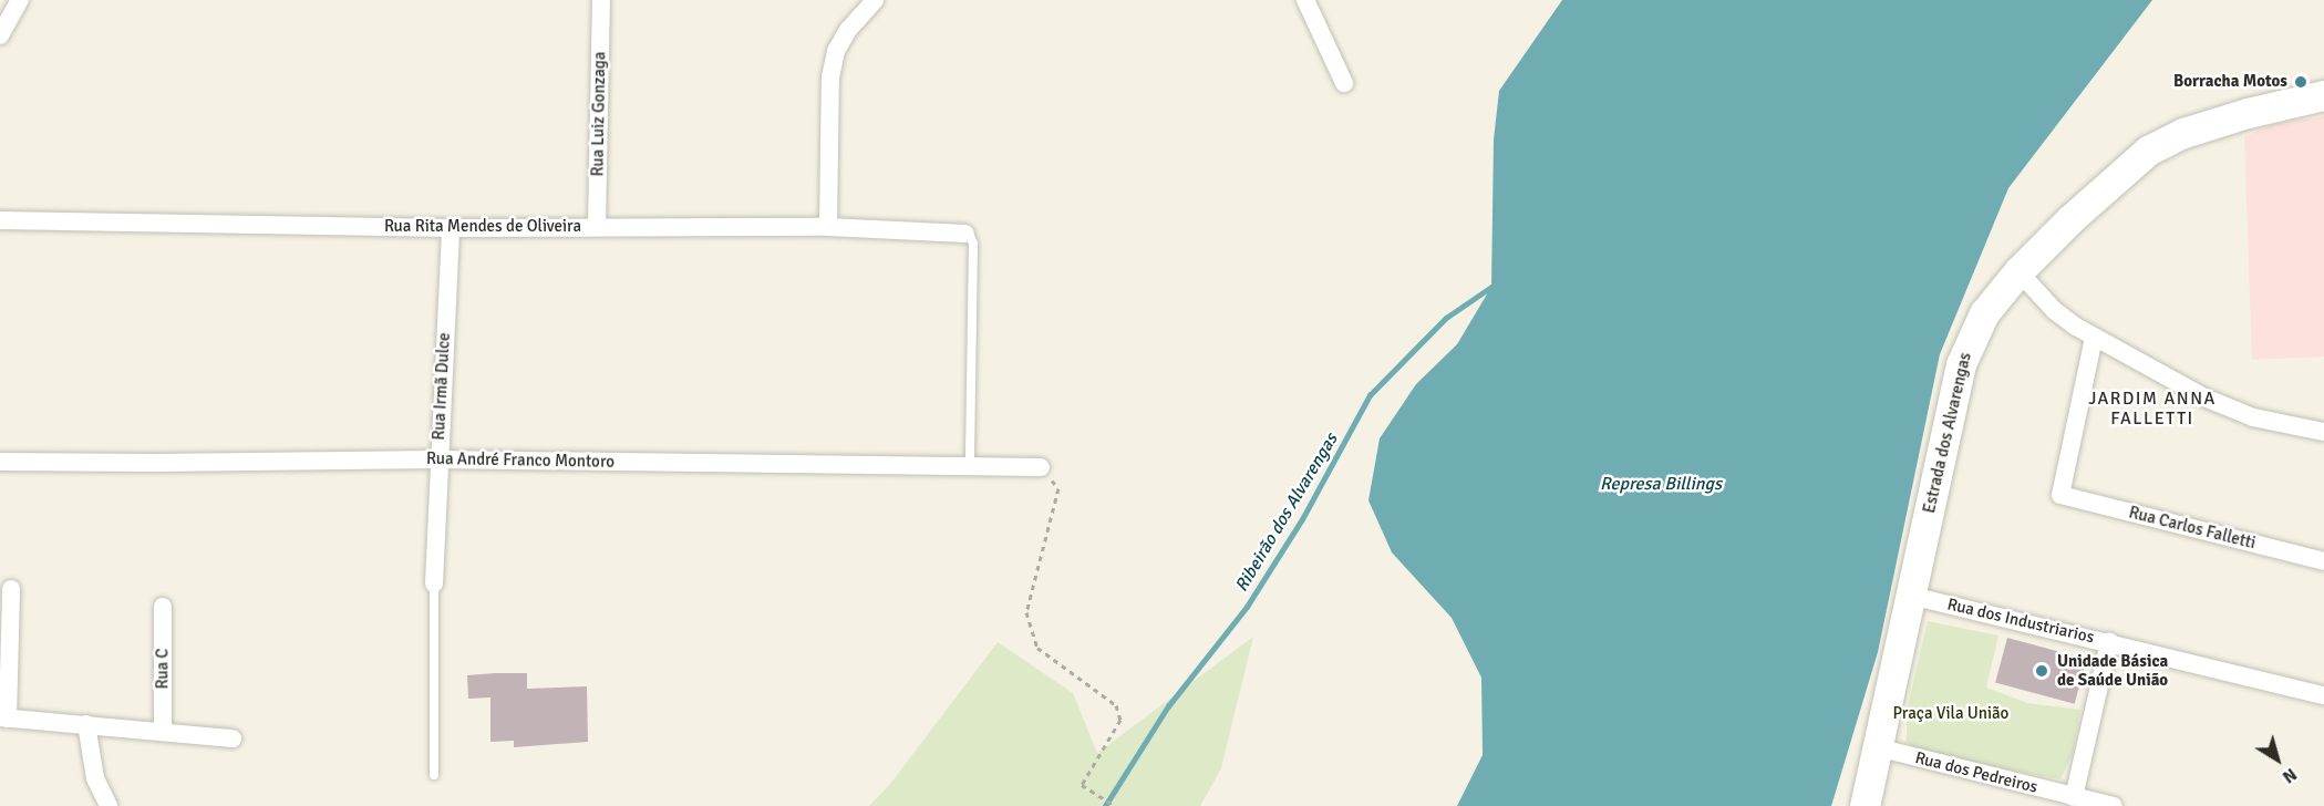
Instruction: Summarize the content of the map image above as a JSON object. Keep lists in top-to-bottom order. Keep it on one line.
{"streets":{"main road":["Estrada dos Alvarengas"],"street":["Rua Luiz Gonzaga","Rua Rita Mendes de Oliveira","Rua Irmã Dulce","Rua André Franco Montoro","Rua Carlos Falletti","Rua dos Industriarios","Rua C","Rua dos Pedreiros"]},"crossings":[["Rua Luiz Gonzaga","Rua Rita Mendes de Oliveira"],["Rua Rita Mendes de Oliveira","Rua Irmã Dulce"],["Rua Irmã Dulce","Rua André Franco Montoro"],["Estrada dos Alvarengas","Rua dos Industriarios"],["Estrada dos Alvarengas","Rua dos Pedreiros"]],"districts":["JARDIM ANNA FALLETTI"],"water":["Represa Billings","Ribeirão dos Alvarengas"],"parks":["Praça Vila União"],"places":["Borracha Motos","Unidade Básica de Saúde União"],"north":"bottom right"}
